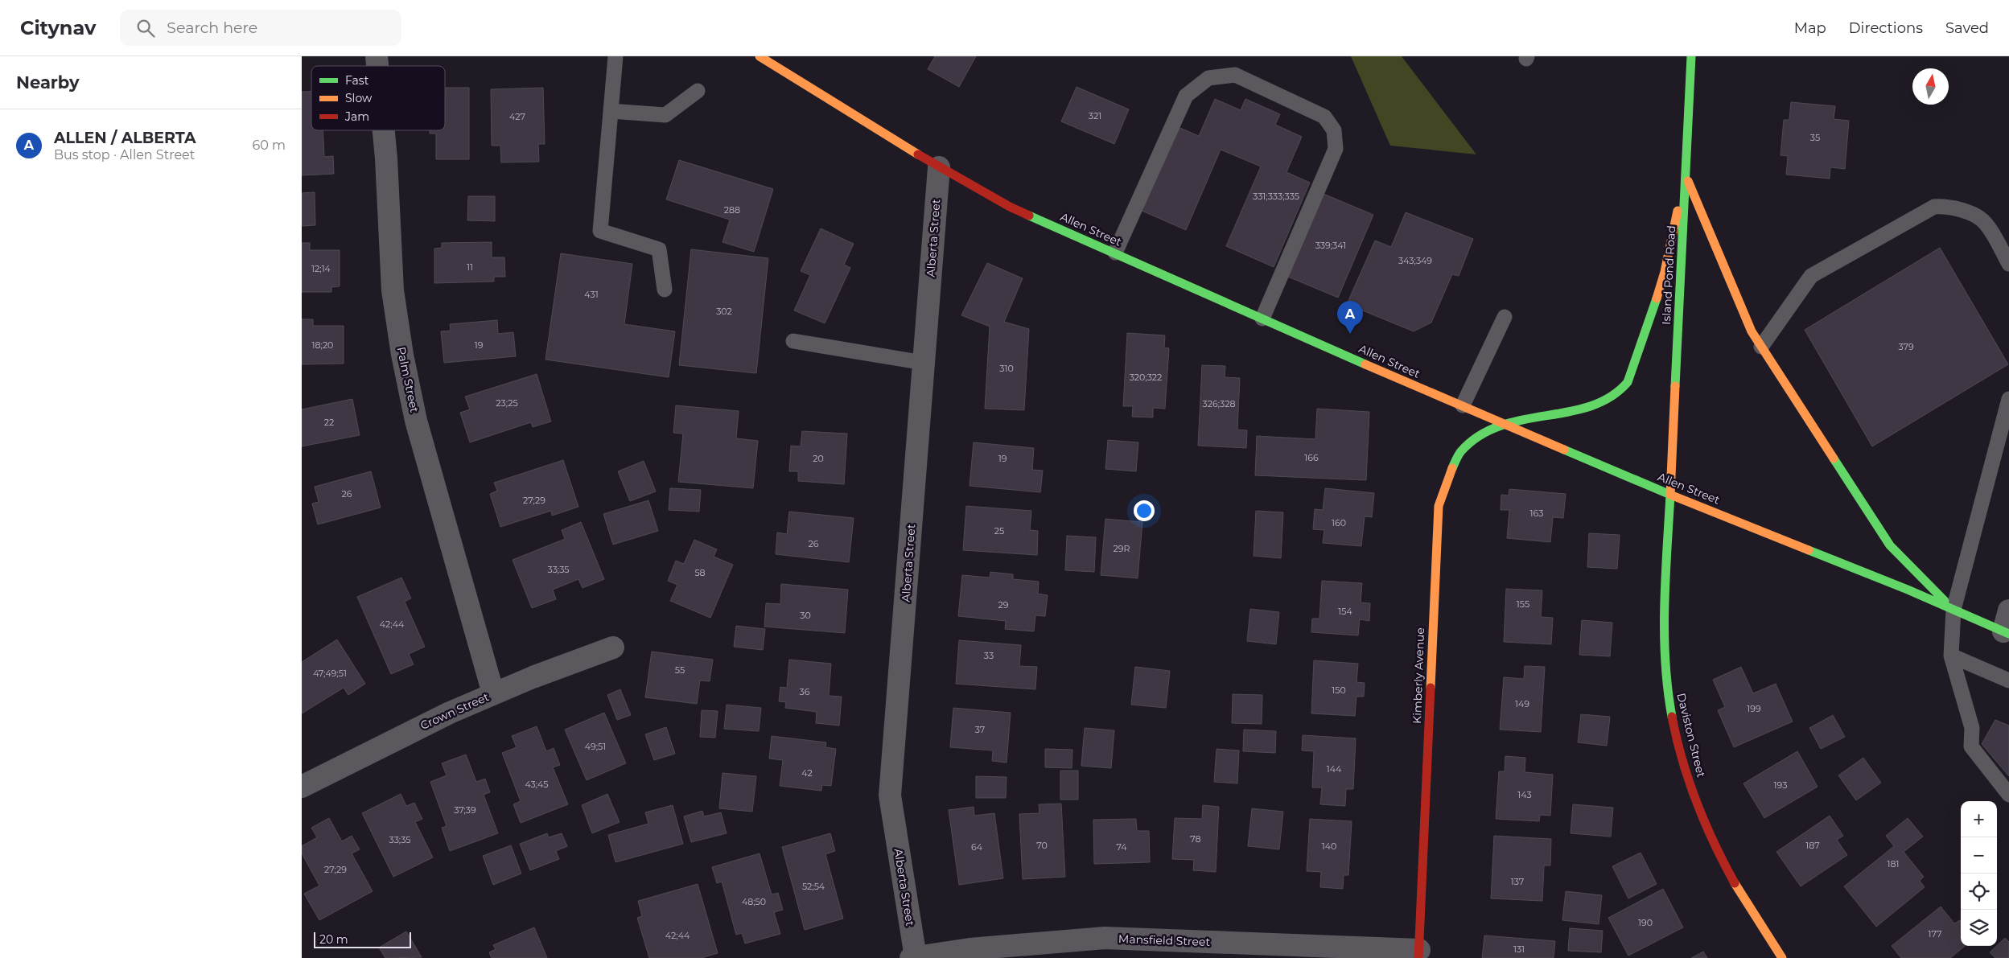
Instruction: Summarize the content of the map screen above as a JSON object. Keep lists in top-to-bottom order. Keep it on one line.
{"streets":{"main road":["Allen Street","Island Pond Road","Kimberly Avenue","Daviston Street"],"street":["Alberta Street","Palm Street","Crown Street","Mansfield Street"]},"crossings":[["Allen Street","Alberta Street"],["Allen Street","Island Pond Road"],["Allen Street","Kimberly Avenue"],["Allen Street","Daviston Street"],["Alberta Street","Mansfield Street"],["Island Pond Road","Kimberly Avenue"],["Island Pond Road","Daviston Street"],["Palm Street","Crown Street"],["Kimberly Avenue","Mansfield Street"]],"house_numbers":["321","427","35","331;333;335","288","339;341","343;349","11","12;14","431","302","18;20","19","379","310","320;322","23;25","326;328","22","166","20","19","26","27;29","163","160","25","26","29R","33;35","58","155","29","154","30","42;44","33","55","47;49;51","150","36","149","199","37","49;51","144","42","43;45","193","143","37;39","78","33;35","70","187","140","64","74","181","27;29","137","52;54","48;50","190","177","42;44","131"],"legend":["Fast","Slow","Jam"],"scale_bar":"20 m","north":"top","page":{"header":"Citynav","search":"Search here","nav":["Map","Directions","Saved"],"heading":"Nearby","list":[{"mark":"A","name":"ALLEN / ALBERTA","note":"Bus stop · Allen Street","value":"60 m"}],"pins":"A","map_buttons":["+","−"],"scale":"20 m"}}
